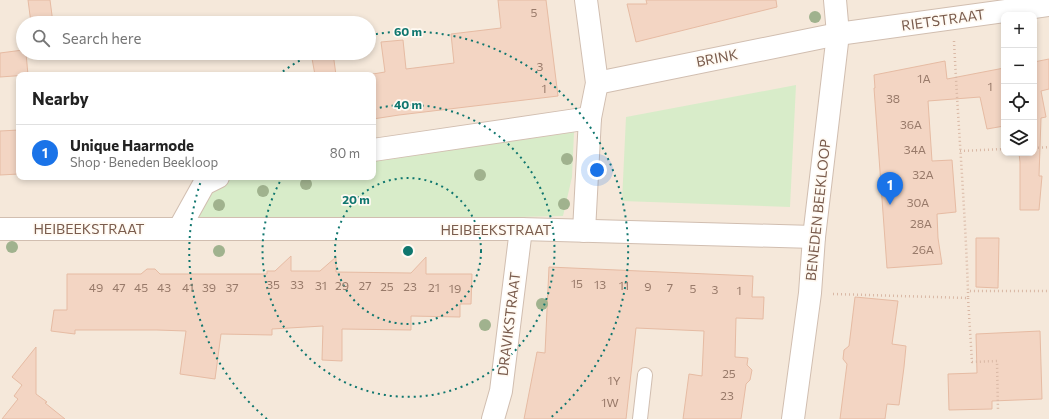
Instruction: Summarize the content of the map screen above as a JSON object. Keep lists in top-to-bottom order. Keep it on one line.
{"streets":{"street":["RIETSTRAAT","BRINK","BENEDEN BEEKLOOP","HEIBEEKSTRAAT","DRAVIKSTRAAT"]},"crossings":[["RIETSTRAAT","BRINK"],["RIETSTRAAT","BENEDEN BEEKLOOP"],["BRINK","BENEDEN BEEKLOOP"],["BENEDEN BEEKLOOP","HEIBEEKSTRAAT"],["HEIBEEKSTRAAT","DRAVIKSTRAAT"]],"house_numbers":["5","3","1A","1","1","38","36A","34A","32A","30A","28A","26A","15","35","33","13","31","29","27","11","25","23","9","49","47","45","43","41","39","37","21","7","19","5","3","1","25","1Y","23","1W"],"page":{"map_buttons":["+","−"],"search":"Search here","heading":"Nearby","list":[{"mark":"1","name":"Unique Haarmode","note":"Shop · Beneden Beekloop","value":"80 m"}],"pins":"1"},"rings":["60 m","40 m","20 m"]}
